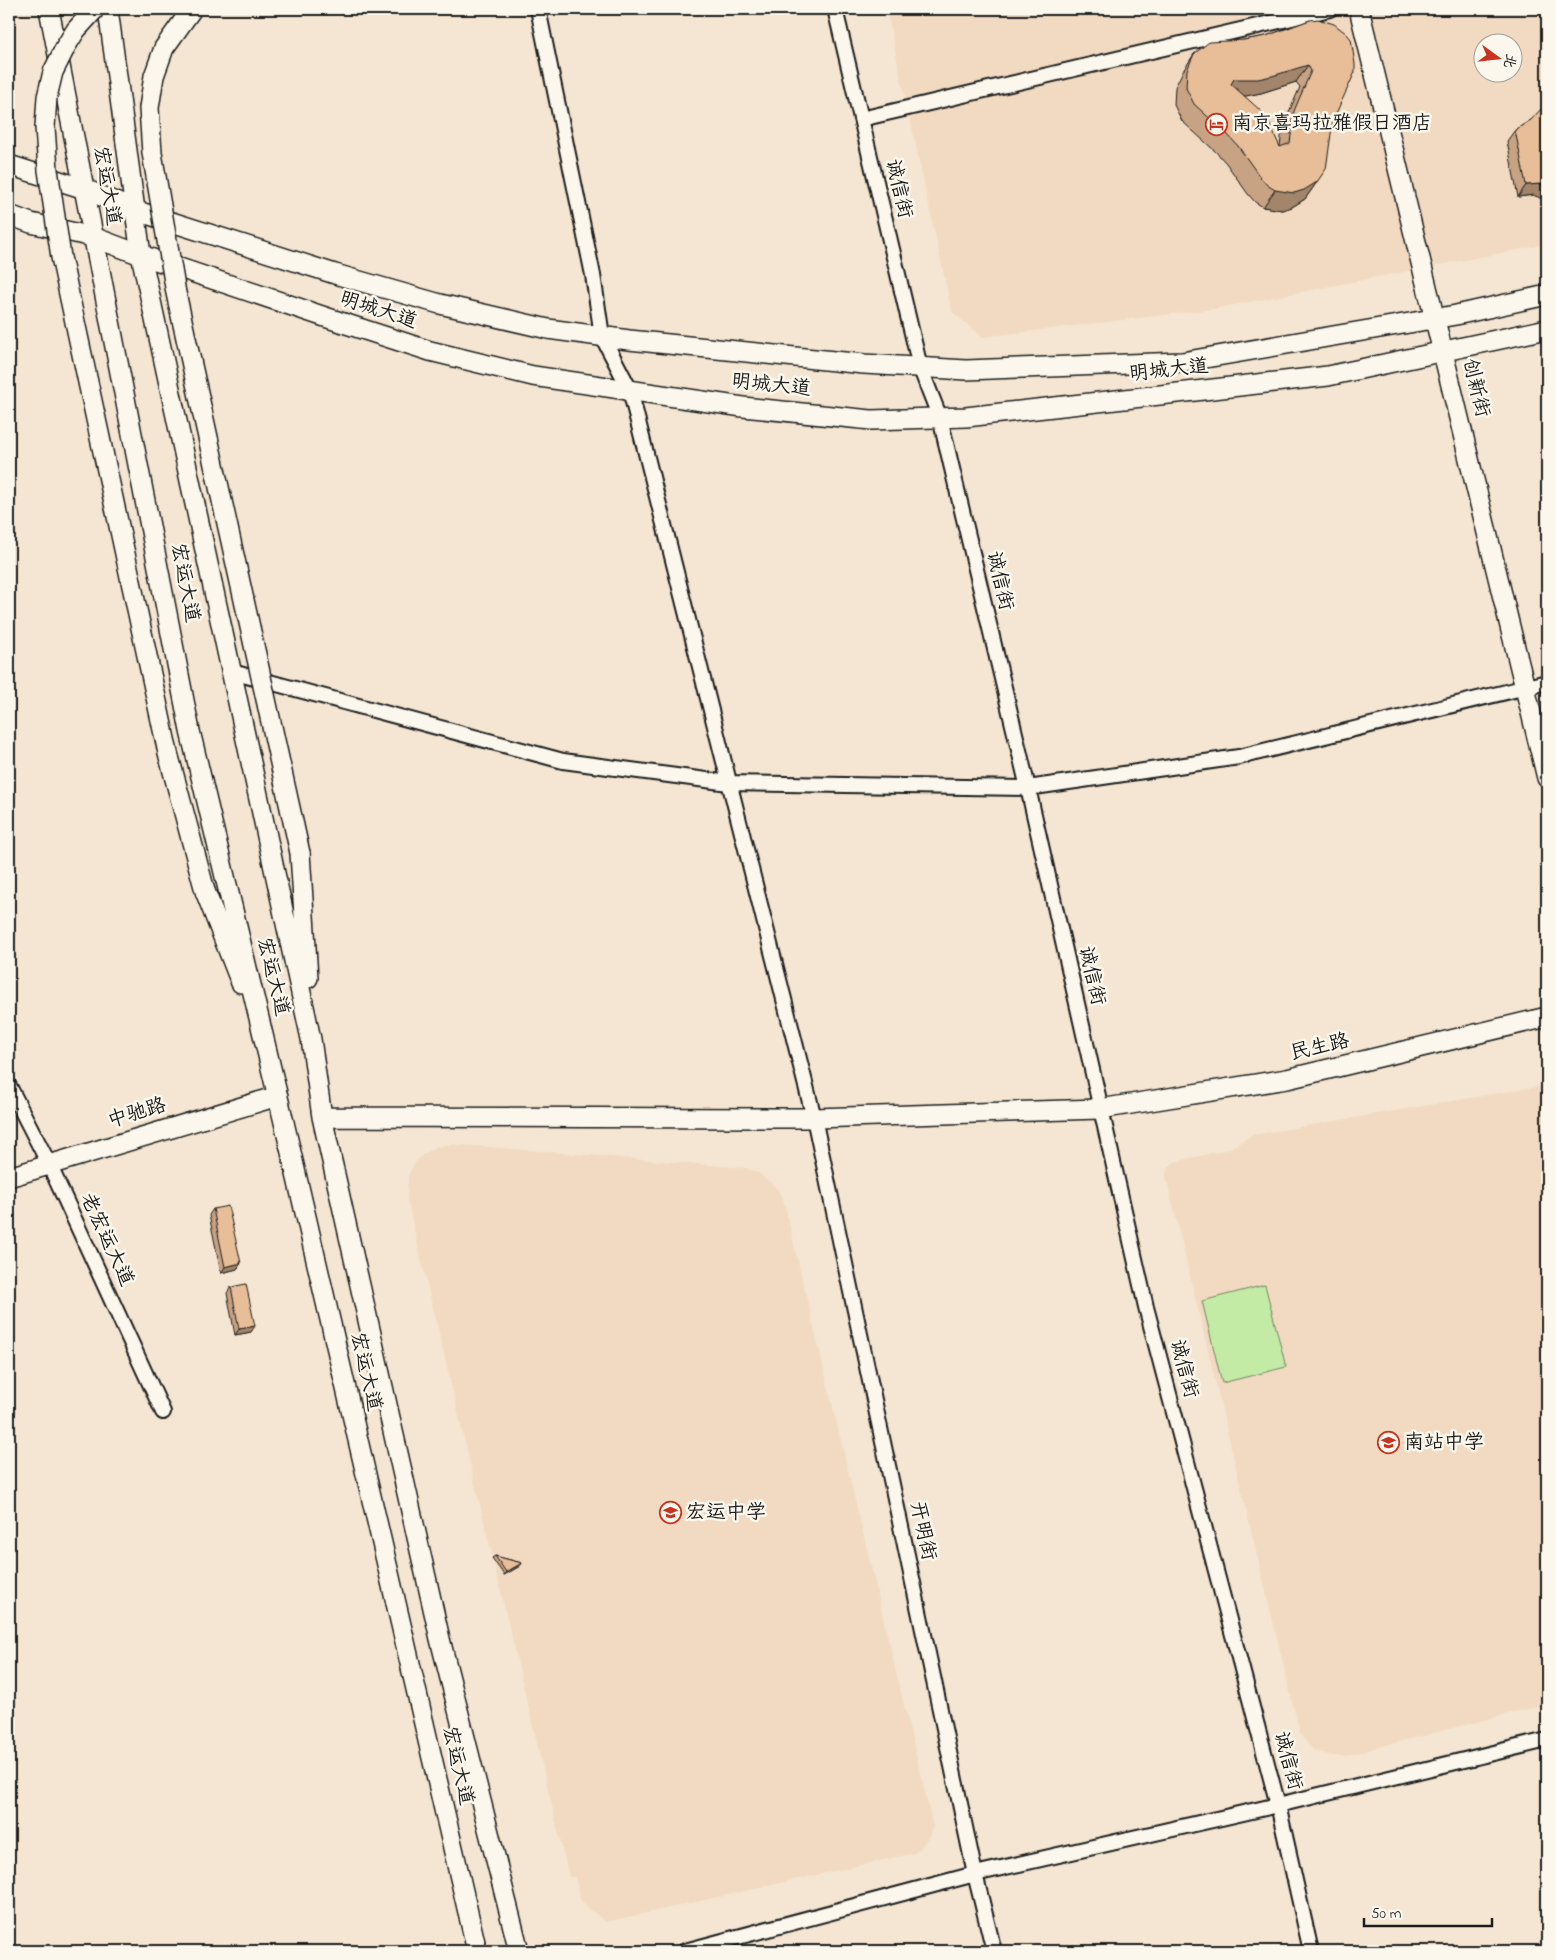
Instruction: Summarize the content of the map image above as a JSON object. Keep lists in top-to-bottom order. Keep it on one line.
{"streets":{"main road":["宏运大道","明城大道","创新街","民生路","中驰路"],"street":["诚信街","老宏运大道","开明街"]},"crossings":[["宏运大道","明城大道"],["宏运大道","民生路"],["宏运大道","中驰路"],["诚信街","明城大道"],["诚信街","民生路"],["明城大道","创新街"],["明城大道","开明街"],["民生路","开明街"],["中驰路","老宏运大道"]],"places":{"hotel":["南京喜玛拉雅假日酒店"],"school or university":["南站中学","宏运中学"]},"scale_bar":"50 m","north":"right"}
